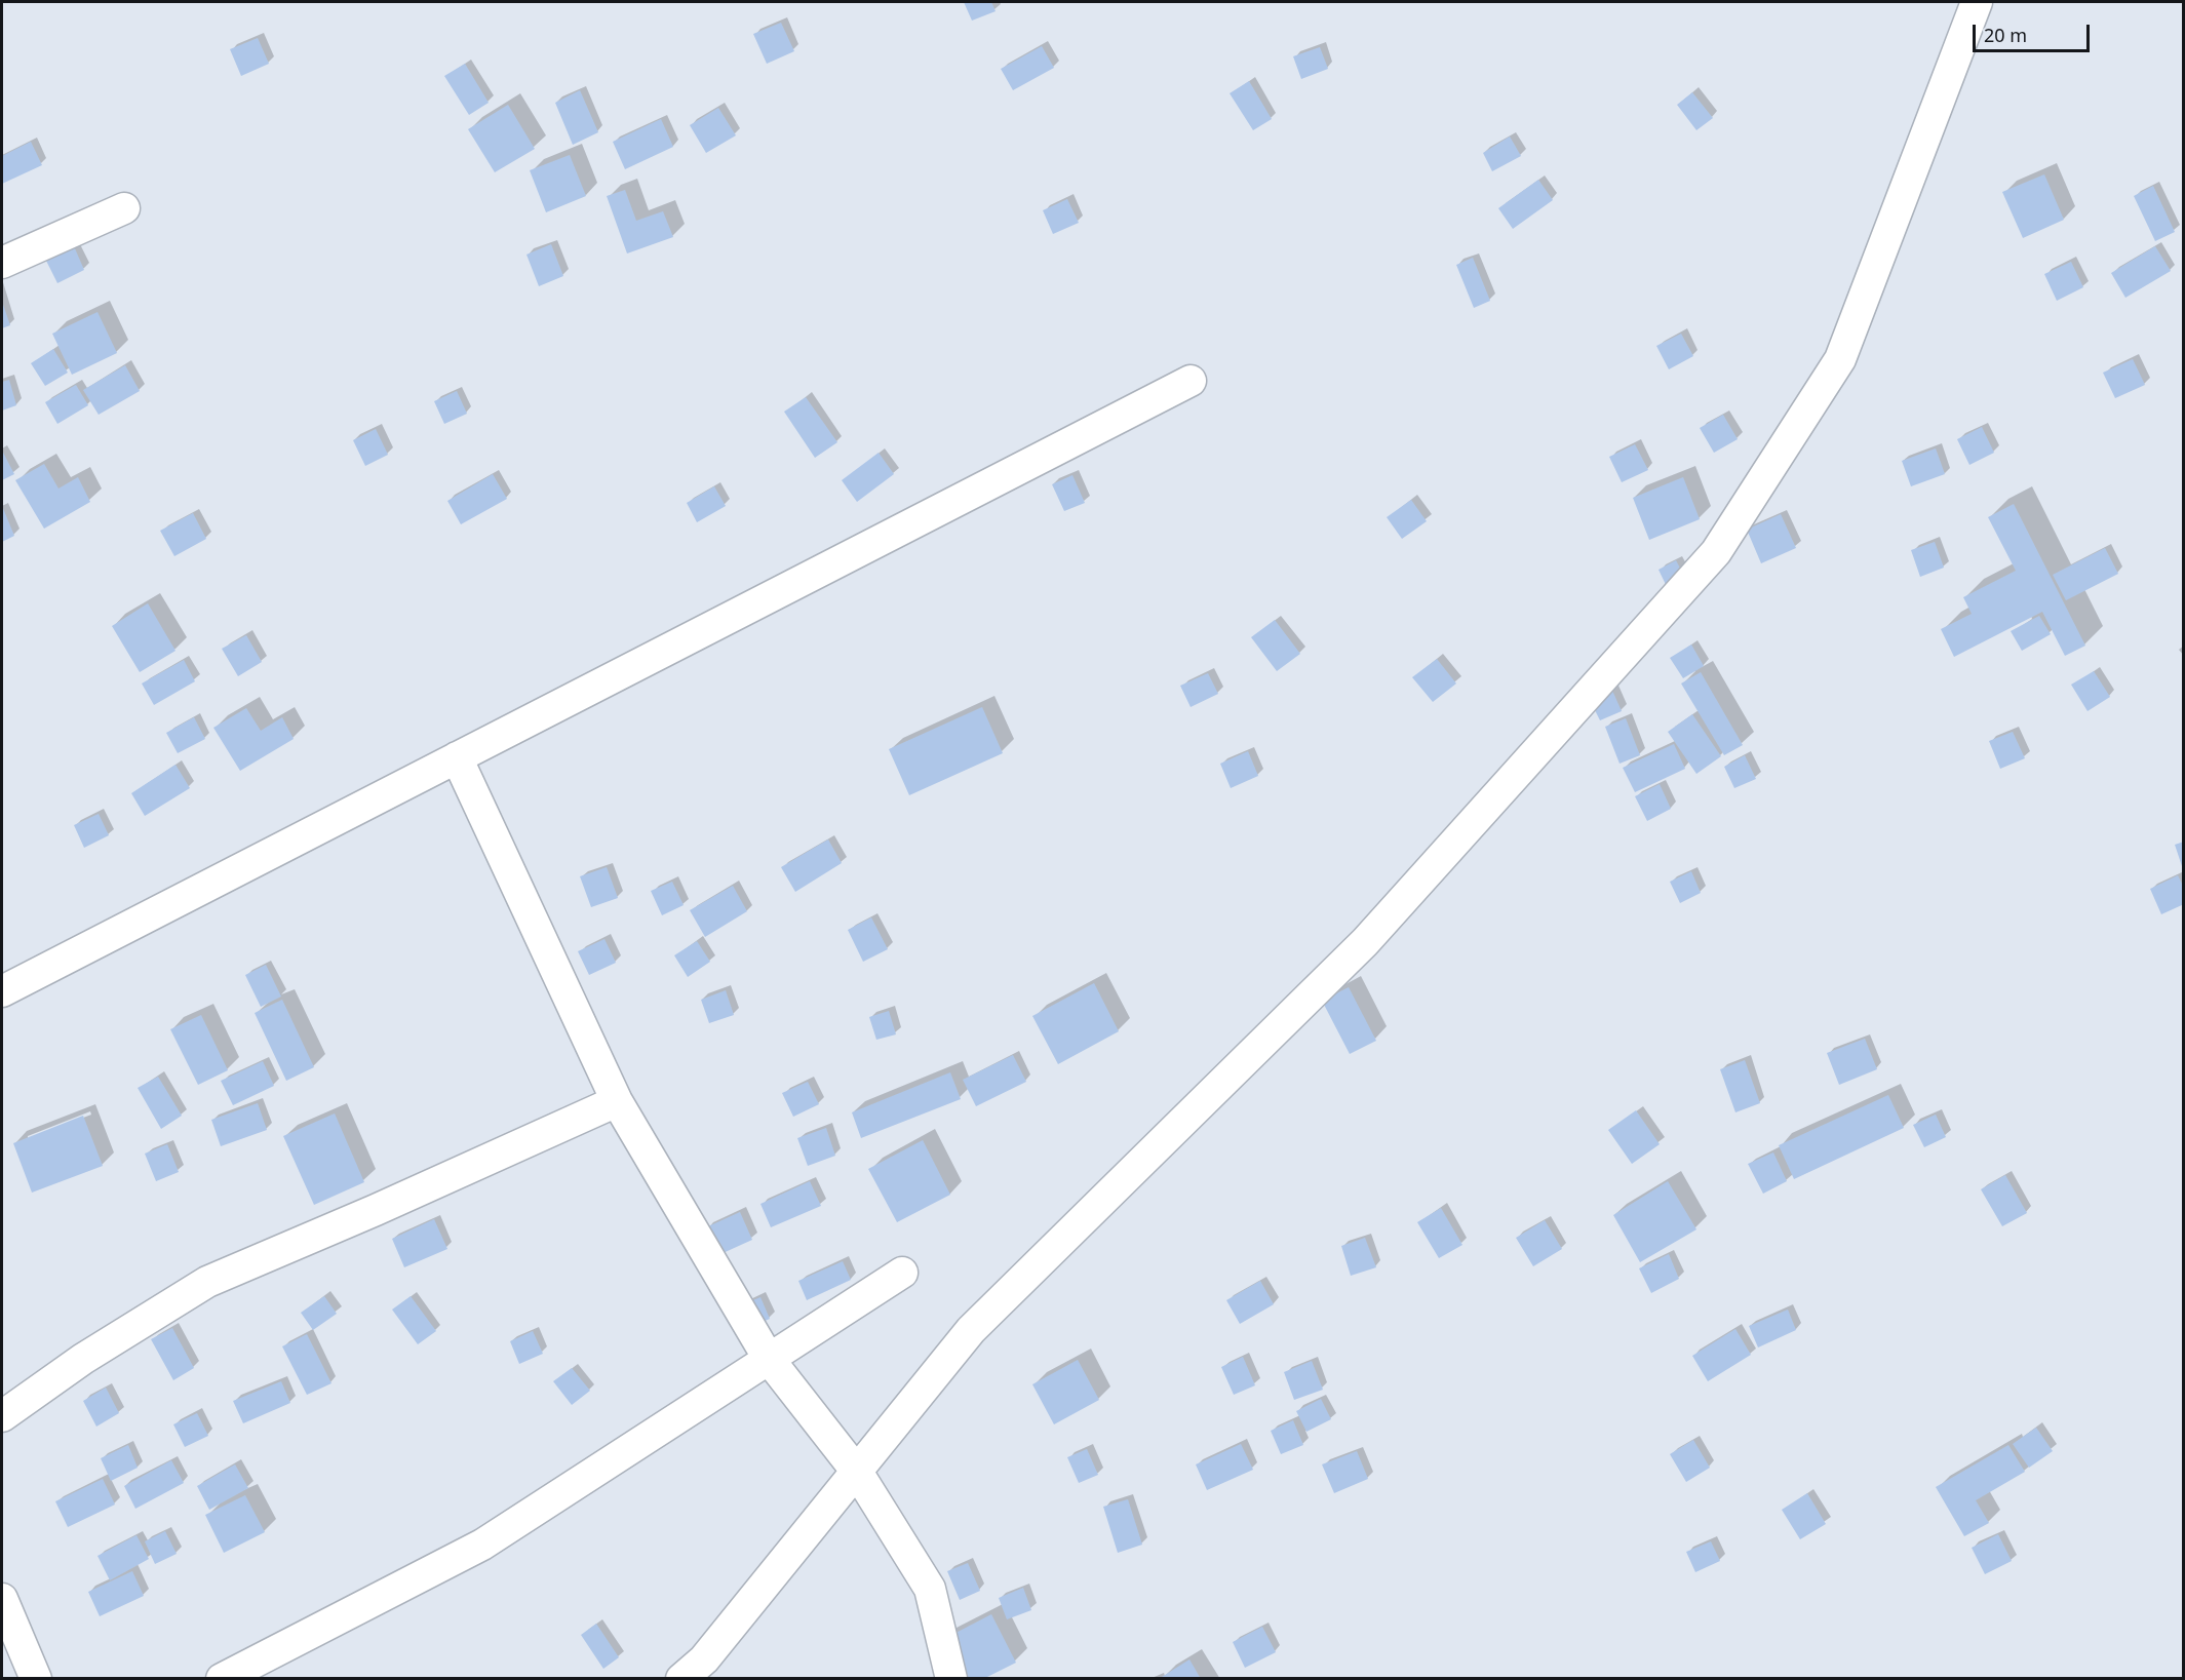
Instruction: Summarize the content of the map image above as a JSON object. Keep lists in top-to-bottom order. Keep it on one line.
{"scale_bar":"20 m"}
